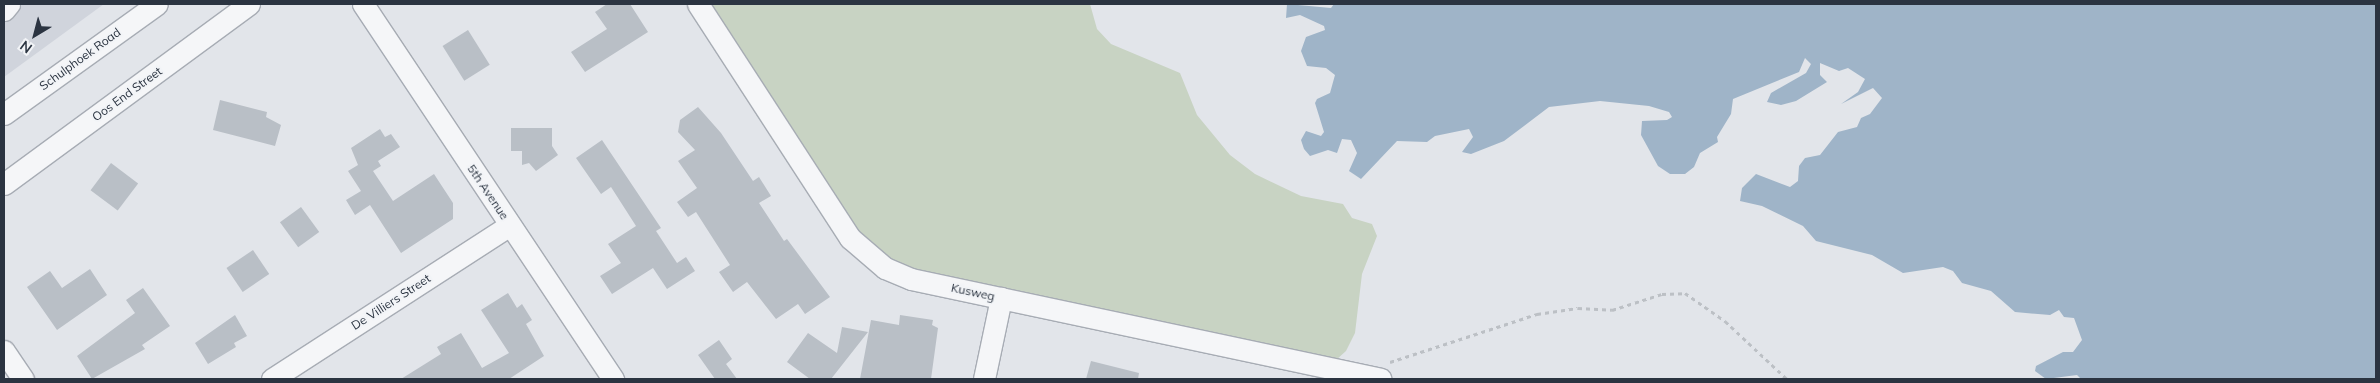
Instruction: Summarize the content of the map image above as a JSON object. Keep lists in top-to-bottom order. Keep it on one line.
{"streets":{"street":["Schulphoek Road","Oos End Street","5th Avenue","Kusweg","De Villiers Street"]},"crossings":[["5th Avenue","De Villiers Street"]],"north":"bottom left"}
